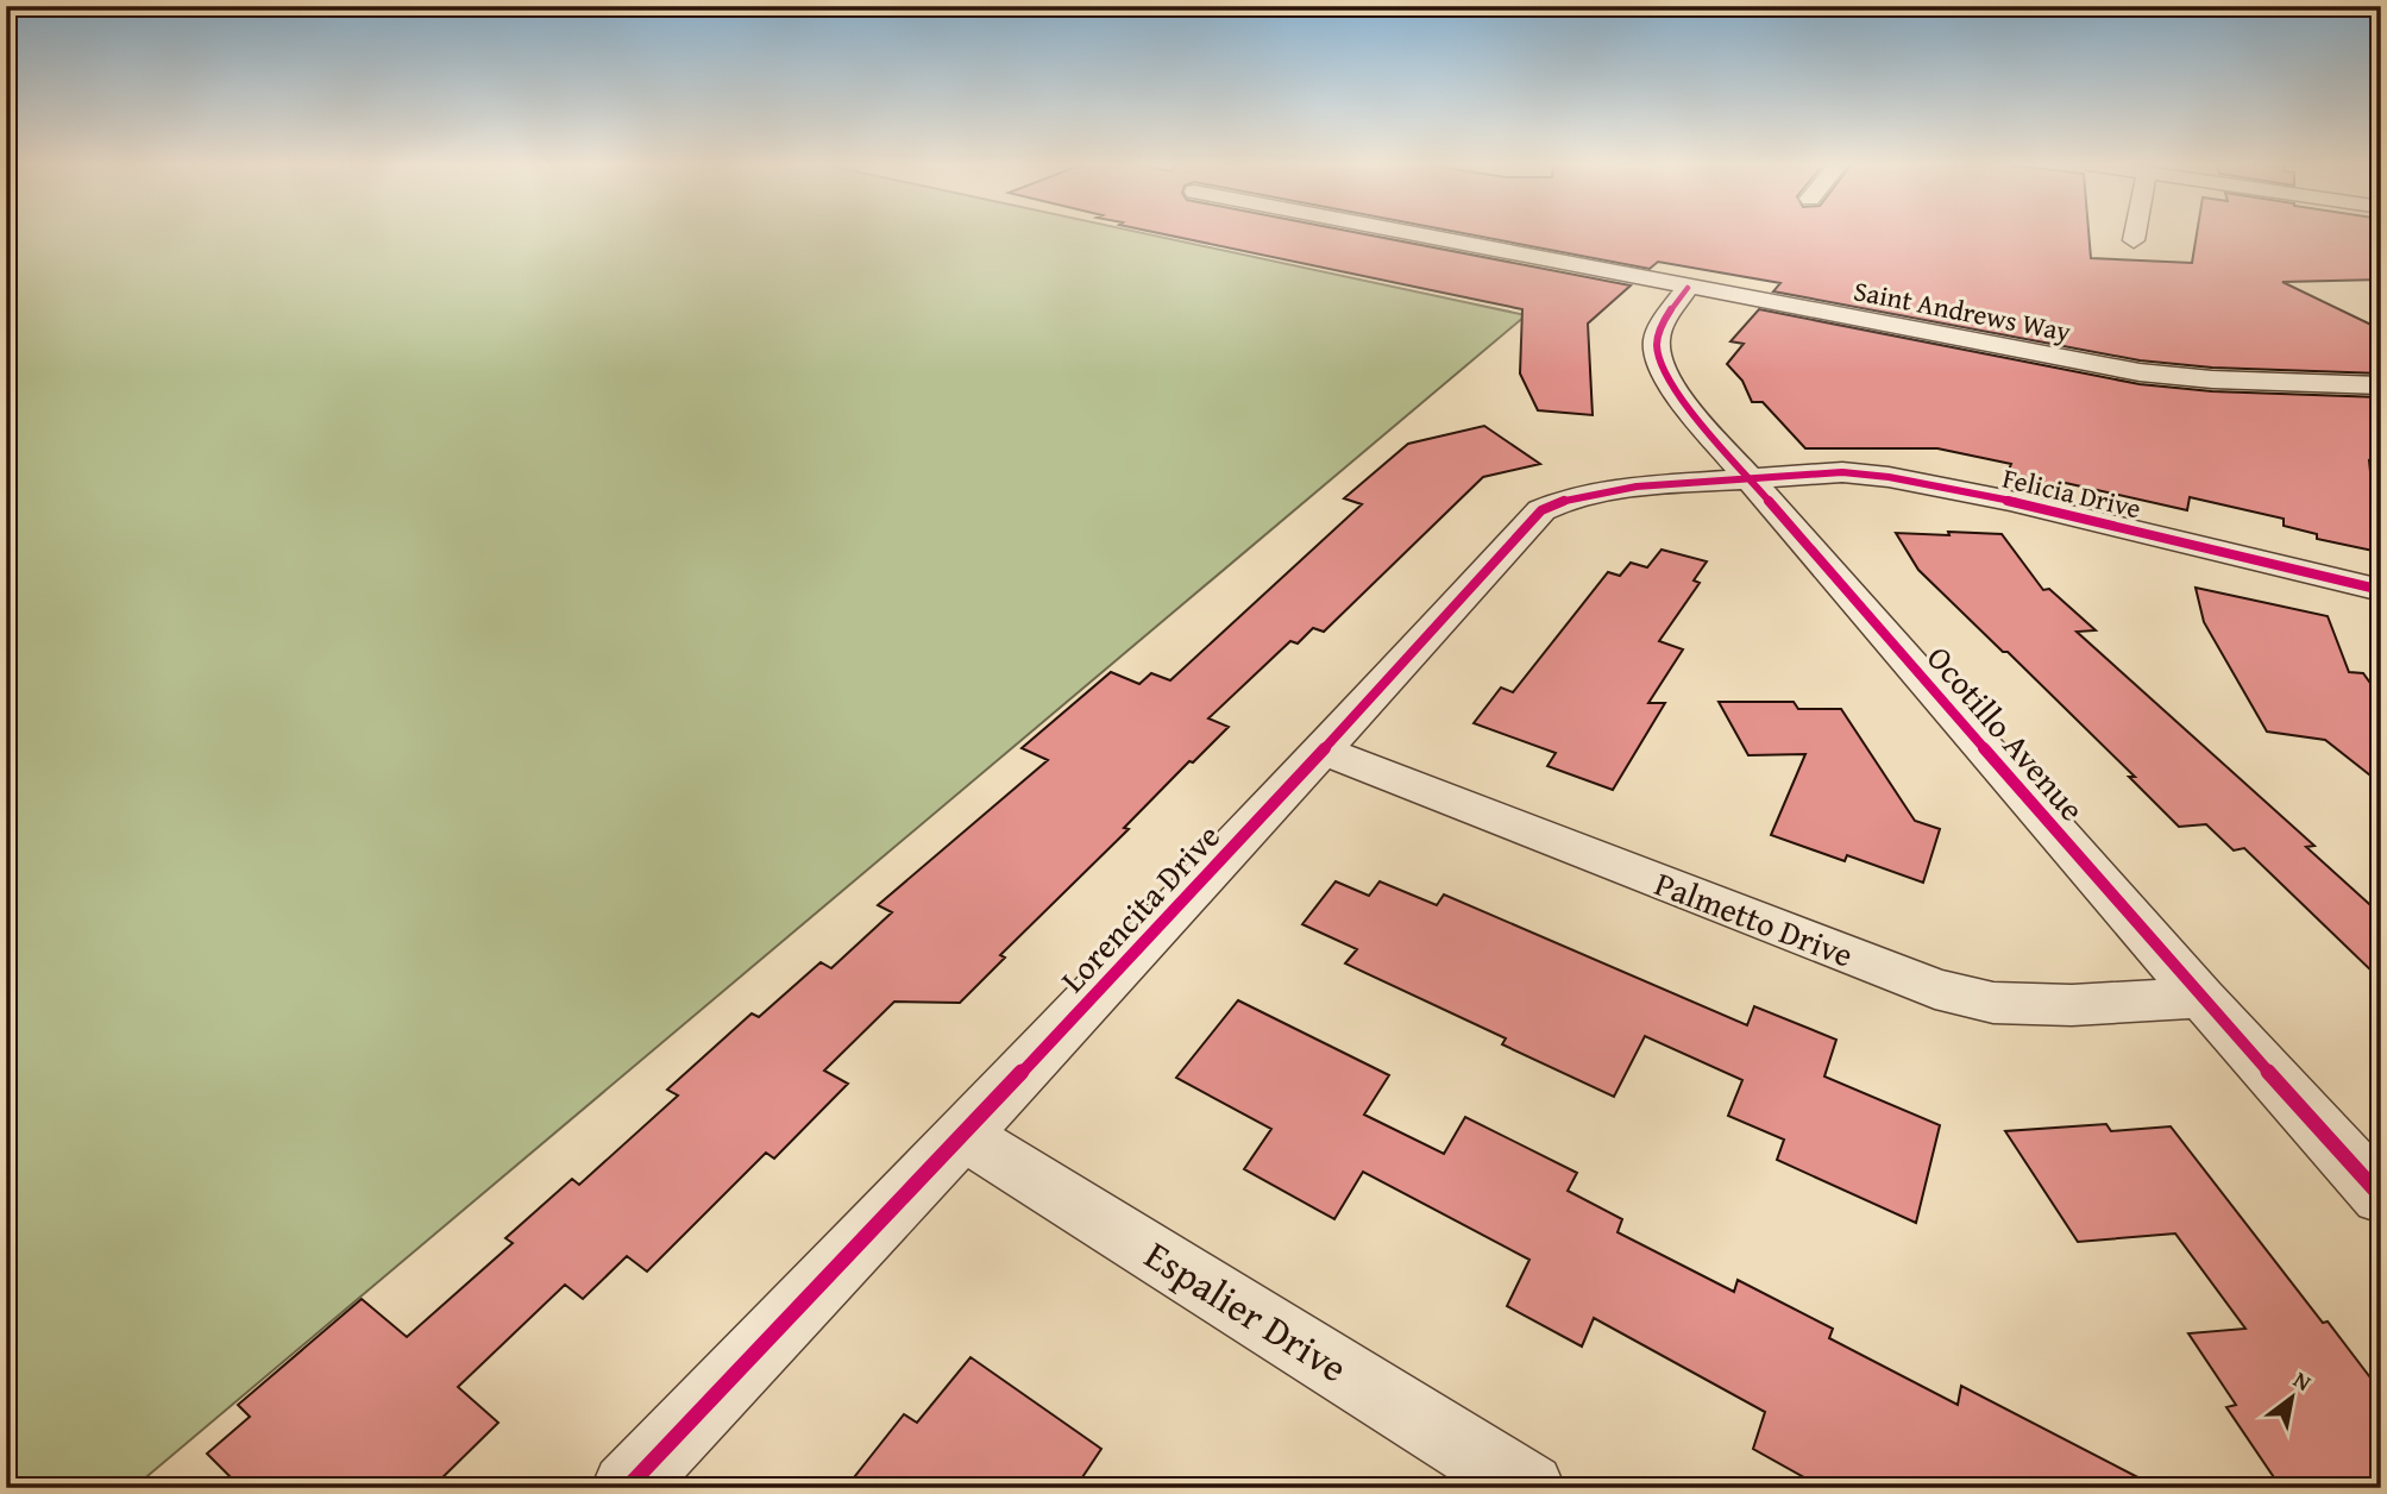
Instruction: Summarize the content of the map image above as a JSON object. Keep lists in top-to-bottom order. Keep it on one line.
{"streets":{"street":["Saint Andrews Way","Felicia Drive","Ocotillo Avenue","Lorencita Drive","Palmetto Drive","Espalier Drive"]},"crossings":[["Saint Andrews Way","Ocotillo Avenue"],["Felicia Drive","Ocotillo Avenue"],["Felicia Drive","Lorencita Drive"],["Ocotillo Avenue","Lorencita Drive"],["Ocotillo Avenue","Palmetto Drive"],["Lorencita Drive","Palmetto Drive"],["Lorencita Drive","Espalier Drive"]],"north":"top right"}
